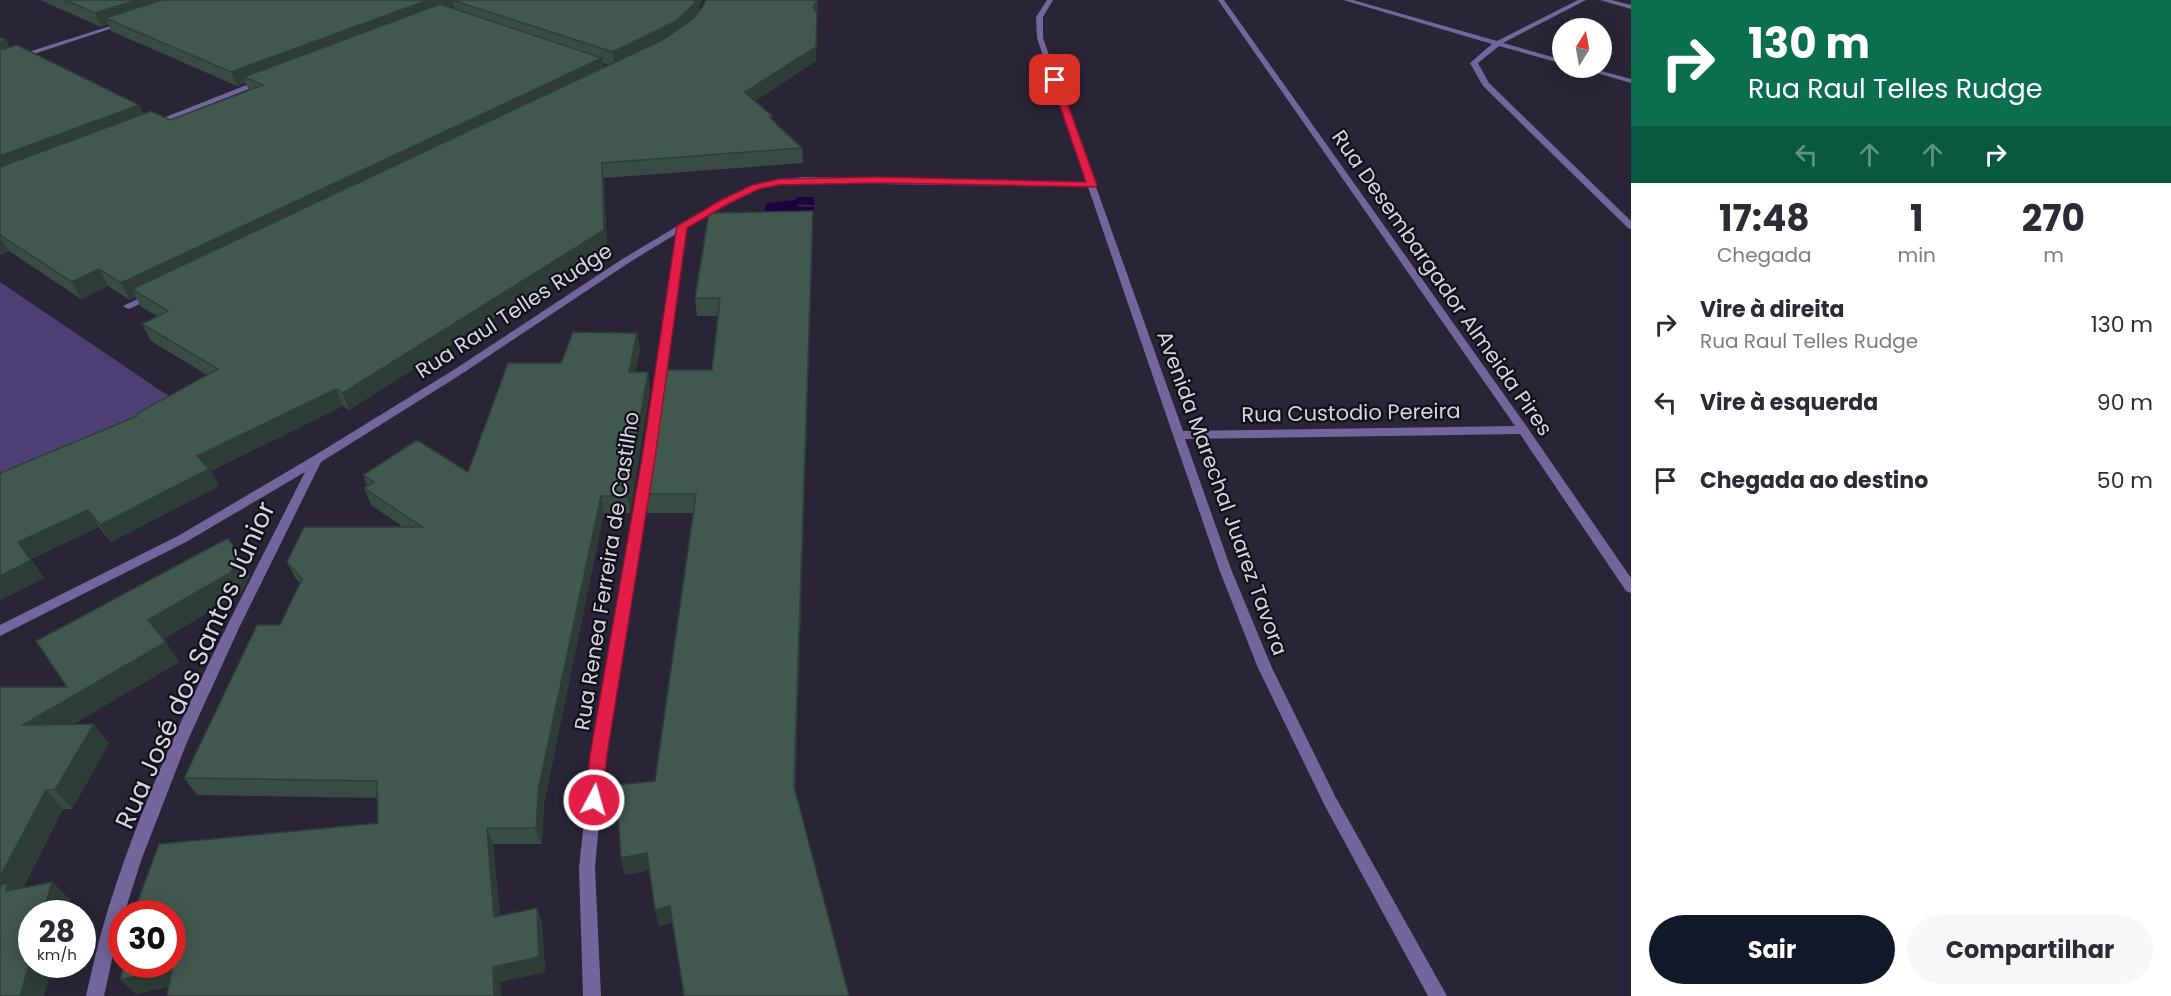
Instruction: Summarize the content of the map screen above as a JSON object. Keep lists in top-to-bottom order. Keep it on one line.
{"streets":{"street":["Rua Desembargador Almeida Pires","Rua Raul Telles Rudge","Rua Custodio Pereira","Avenida Marechal Juarez Tavora","Rua Renea Ferreira de Castilho","Rua José dos Santos Júnior"]},"crossings":[["Rua Desembargador Almeida Pires","Rua Custodio Pereira"],["Rua Raul Telles Rudge","Avenida Marechal Juarez Tavora"],["Rua Raul Telles Rudge","Rua Renea Ferreira de Castilho"],["Rua Raul Telles Rudge","Rua José dos Santos Júnior"],["Rua Custodio Pereira","Avenida Marechal Juarez Tavora"]],"north":"top","page":{"turn":["130 m","Rua Raul Telles Rudge"],"eta":["17:48","Chegada","1","min","270","m"],"list":[{"name":"Vire à direita","note":"Rua Raul Telles Rudge","value":"130 m"},{"name":"Vire à esquerda","value":"90 m"},{"name":"Chegada ao destino","value":"50 m"}],"speed":"28 km/h","limit":"30","buttons":["Sair","Compartilhar"]}}
